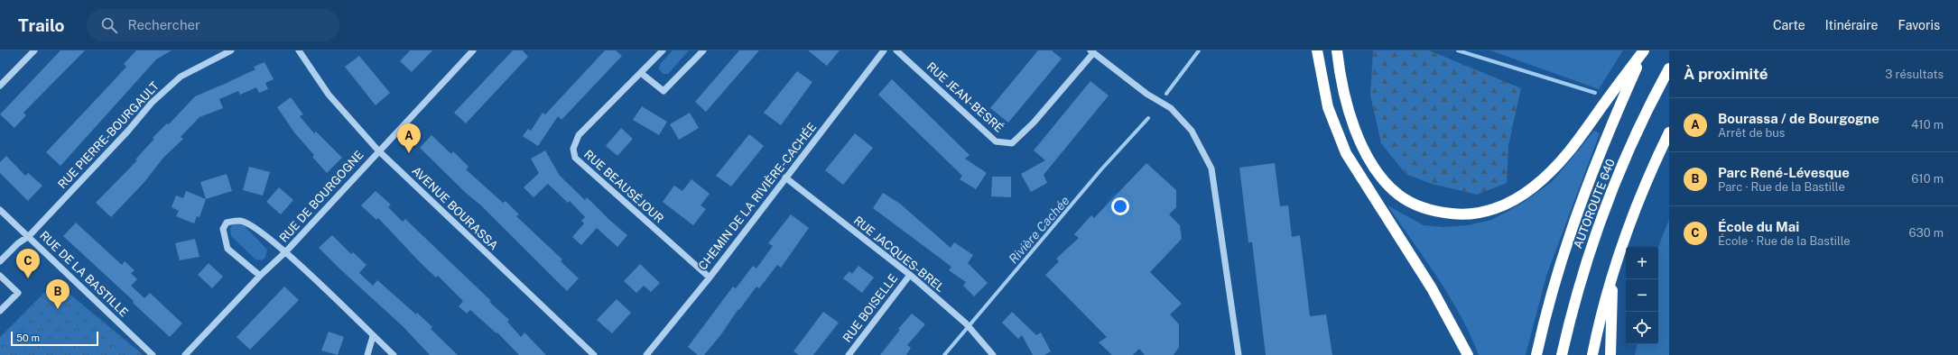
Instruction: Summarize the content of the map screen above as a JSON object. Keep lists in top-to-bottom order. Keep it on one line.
{"streets":{"highway":["AUTOROUTE 640"],"street":["RUE JEAN-BESRÉ","RUE PIERRE-BOURGAULT","RUE BEAUSÉJOUR","RUE DE BOURGOGNE","CHEMIN DE LA RIVIÈRE-CACHÉE","AVENUE BOURASSA","RUE JACQUES-BREL","RUE DE LA BASTILLE","RUE BOISELLE"]},"crossings":[["RUE PIERRE-BOURGAULT","RUE DE LA BASTILLE"],["RUE BEAUSÉJOUR","CHEMIN DE LA RIVIÈRE-CACHÉE"],["RUE DE BOURGOGNE","AVENUE BOURASSA"],["CHEMIN DE LA RIVIÈRE-CACHÉE","RUE JACQUES-BREL"],["RUE JACQUES-BREL","RUE BOISELLE"]],"water":["Rivière Cachée"],"scale_bar":"50 m","page":{"header":"Trailo","search":"Rechercher","nav":["Carte","Itinéraire","Favoris"],"heading":["À proximité","3 résultats"],"list":[{"mark":"A","name":"Bourassa / de Bourgogne","note":"Arrêt de bus","value":"410 m"},{"mark":"B","name":"Parc René-Lévesque","note":"Parc · Rue de la Bastille","value":"610 m"},{"mark":"C","name":"École du Mai","note":"École · Rue de la Bastille","value":"630 m"}],"pins":["A","C","B"],"map_buttons":["+","−"],"scale":"50 m"}}
